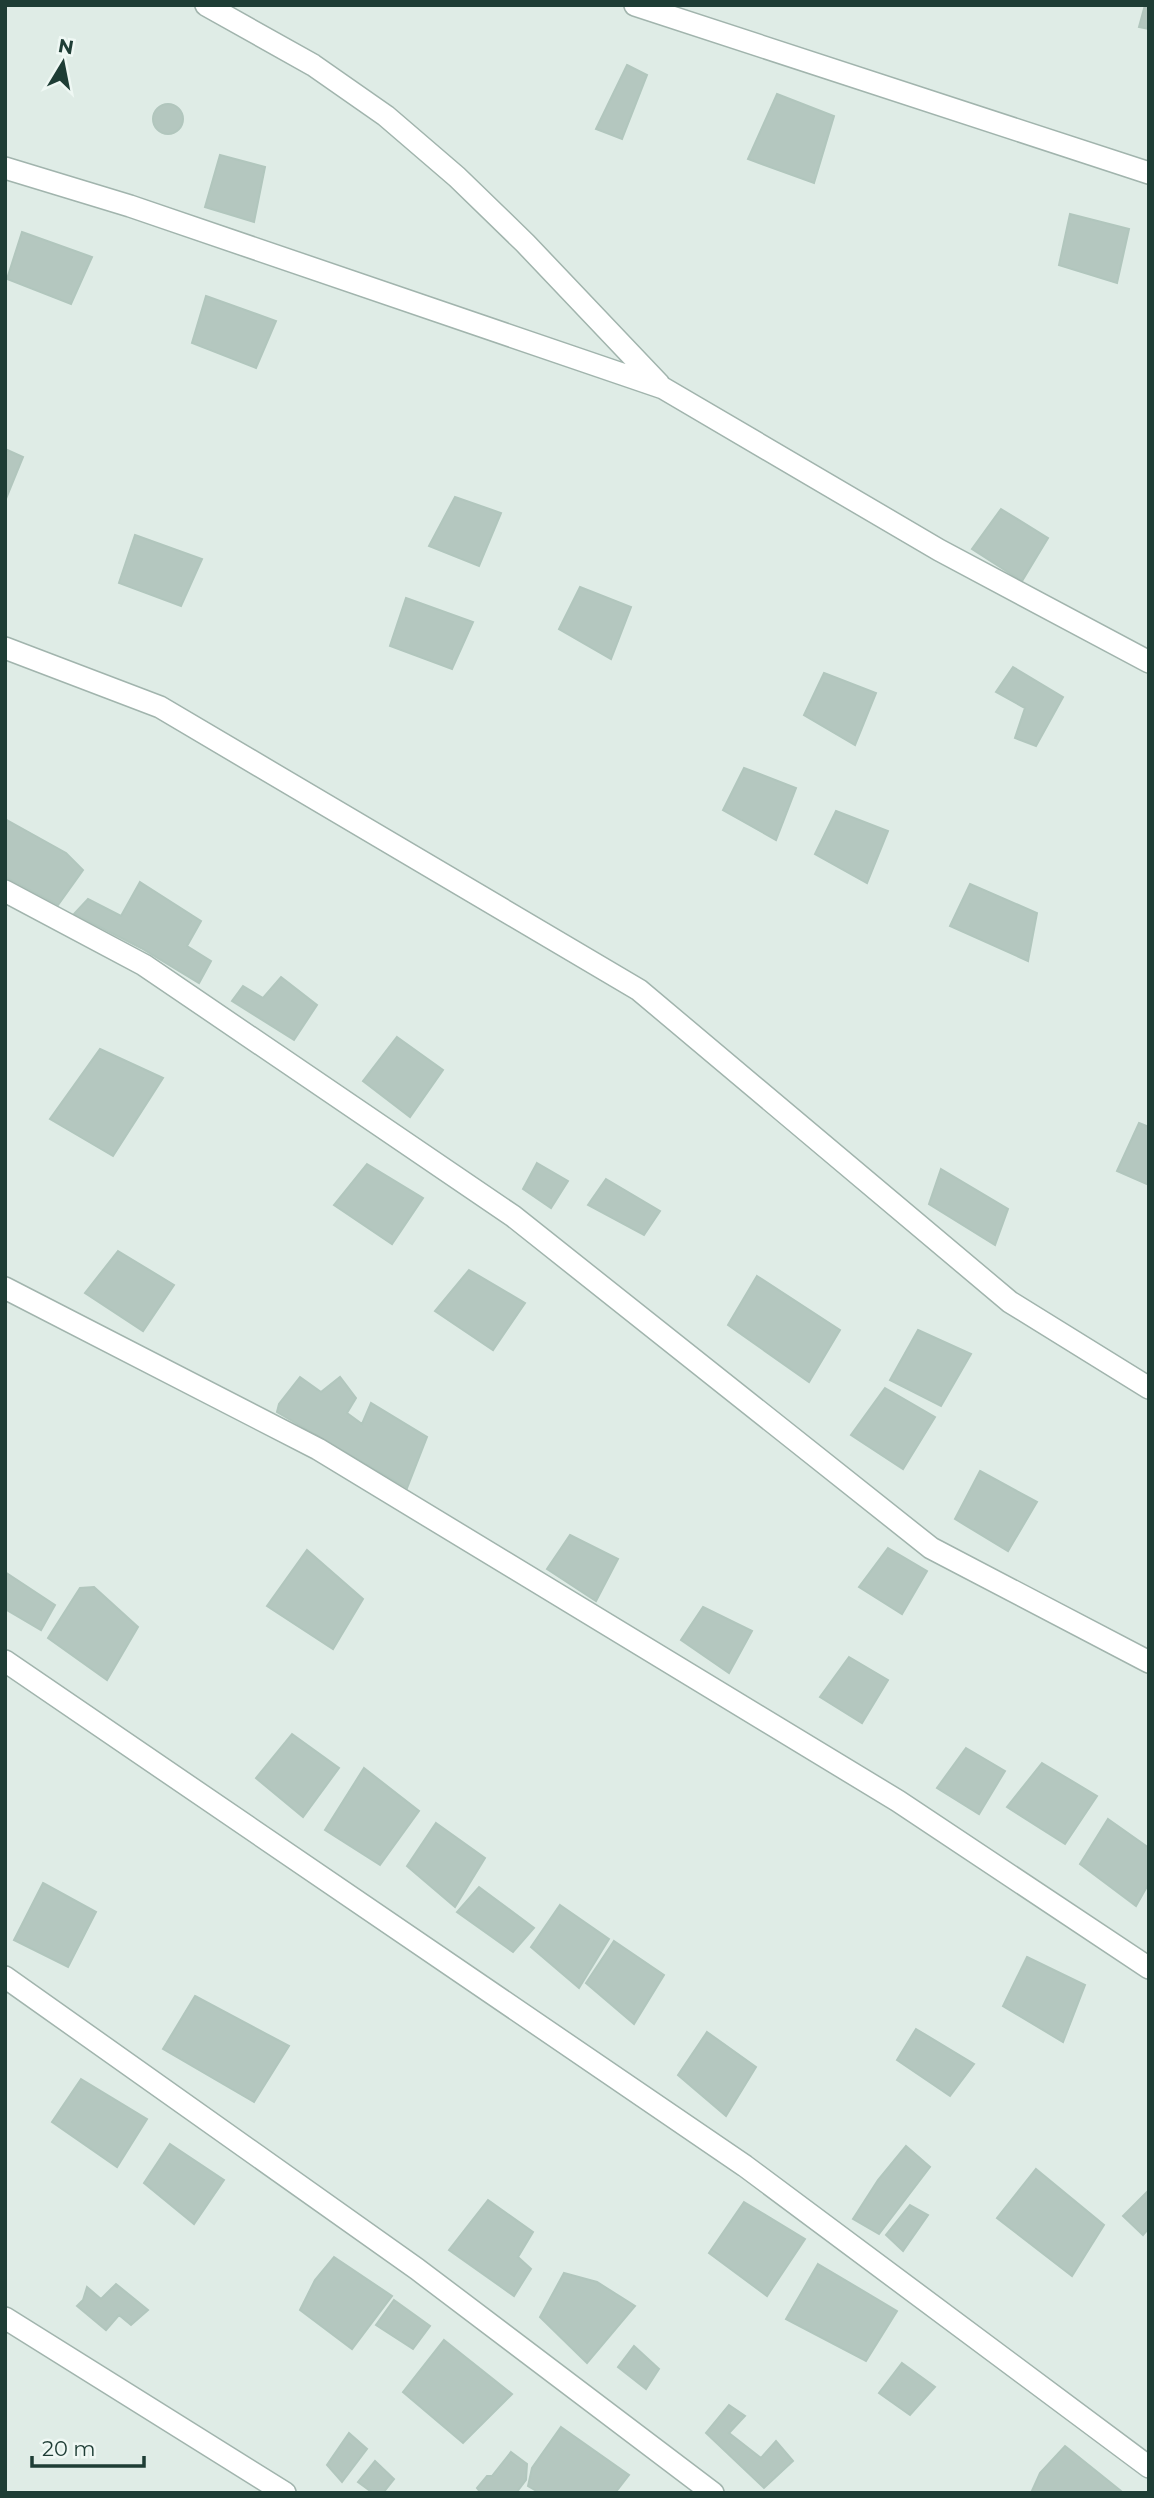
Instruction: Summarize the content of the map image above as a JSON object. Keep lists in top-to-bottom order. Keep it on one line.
{"scale_bar":"20 m","north":"top"}
